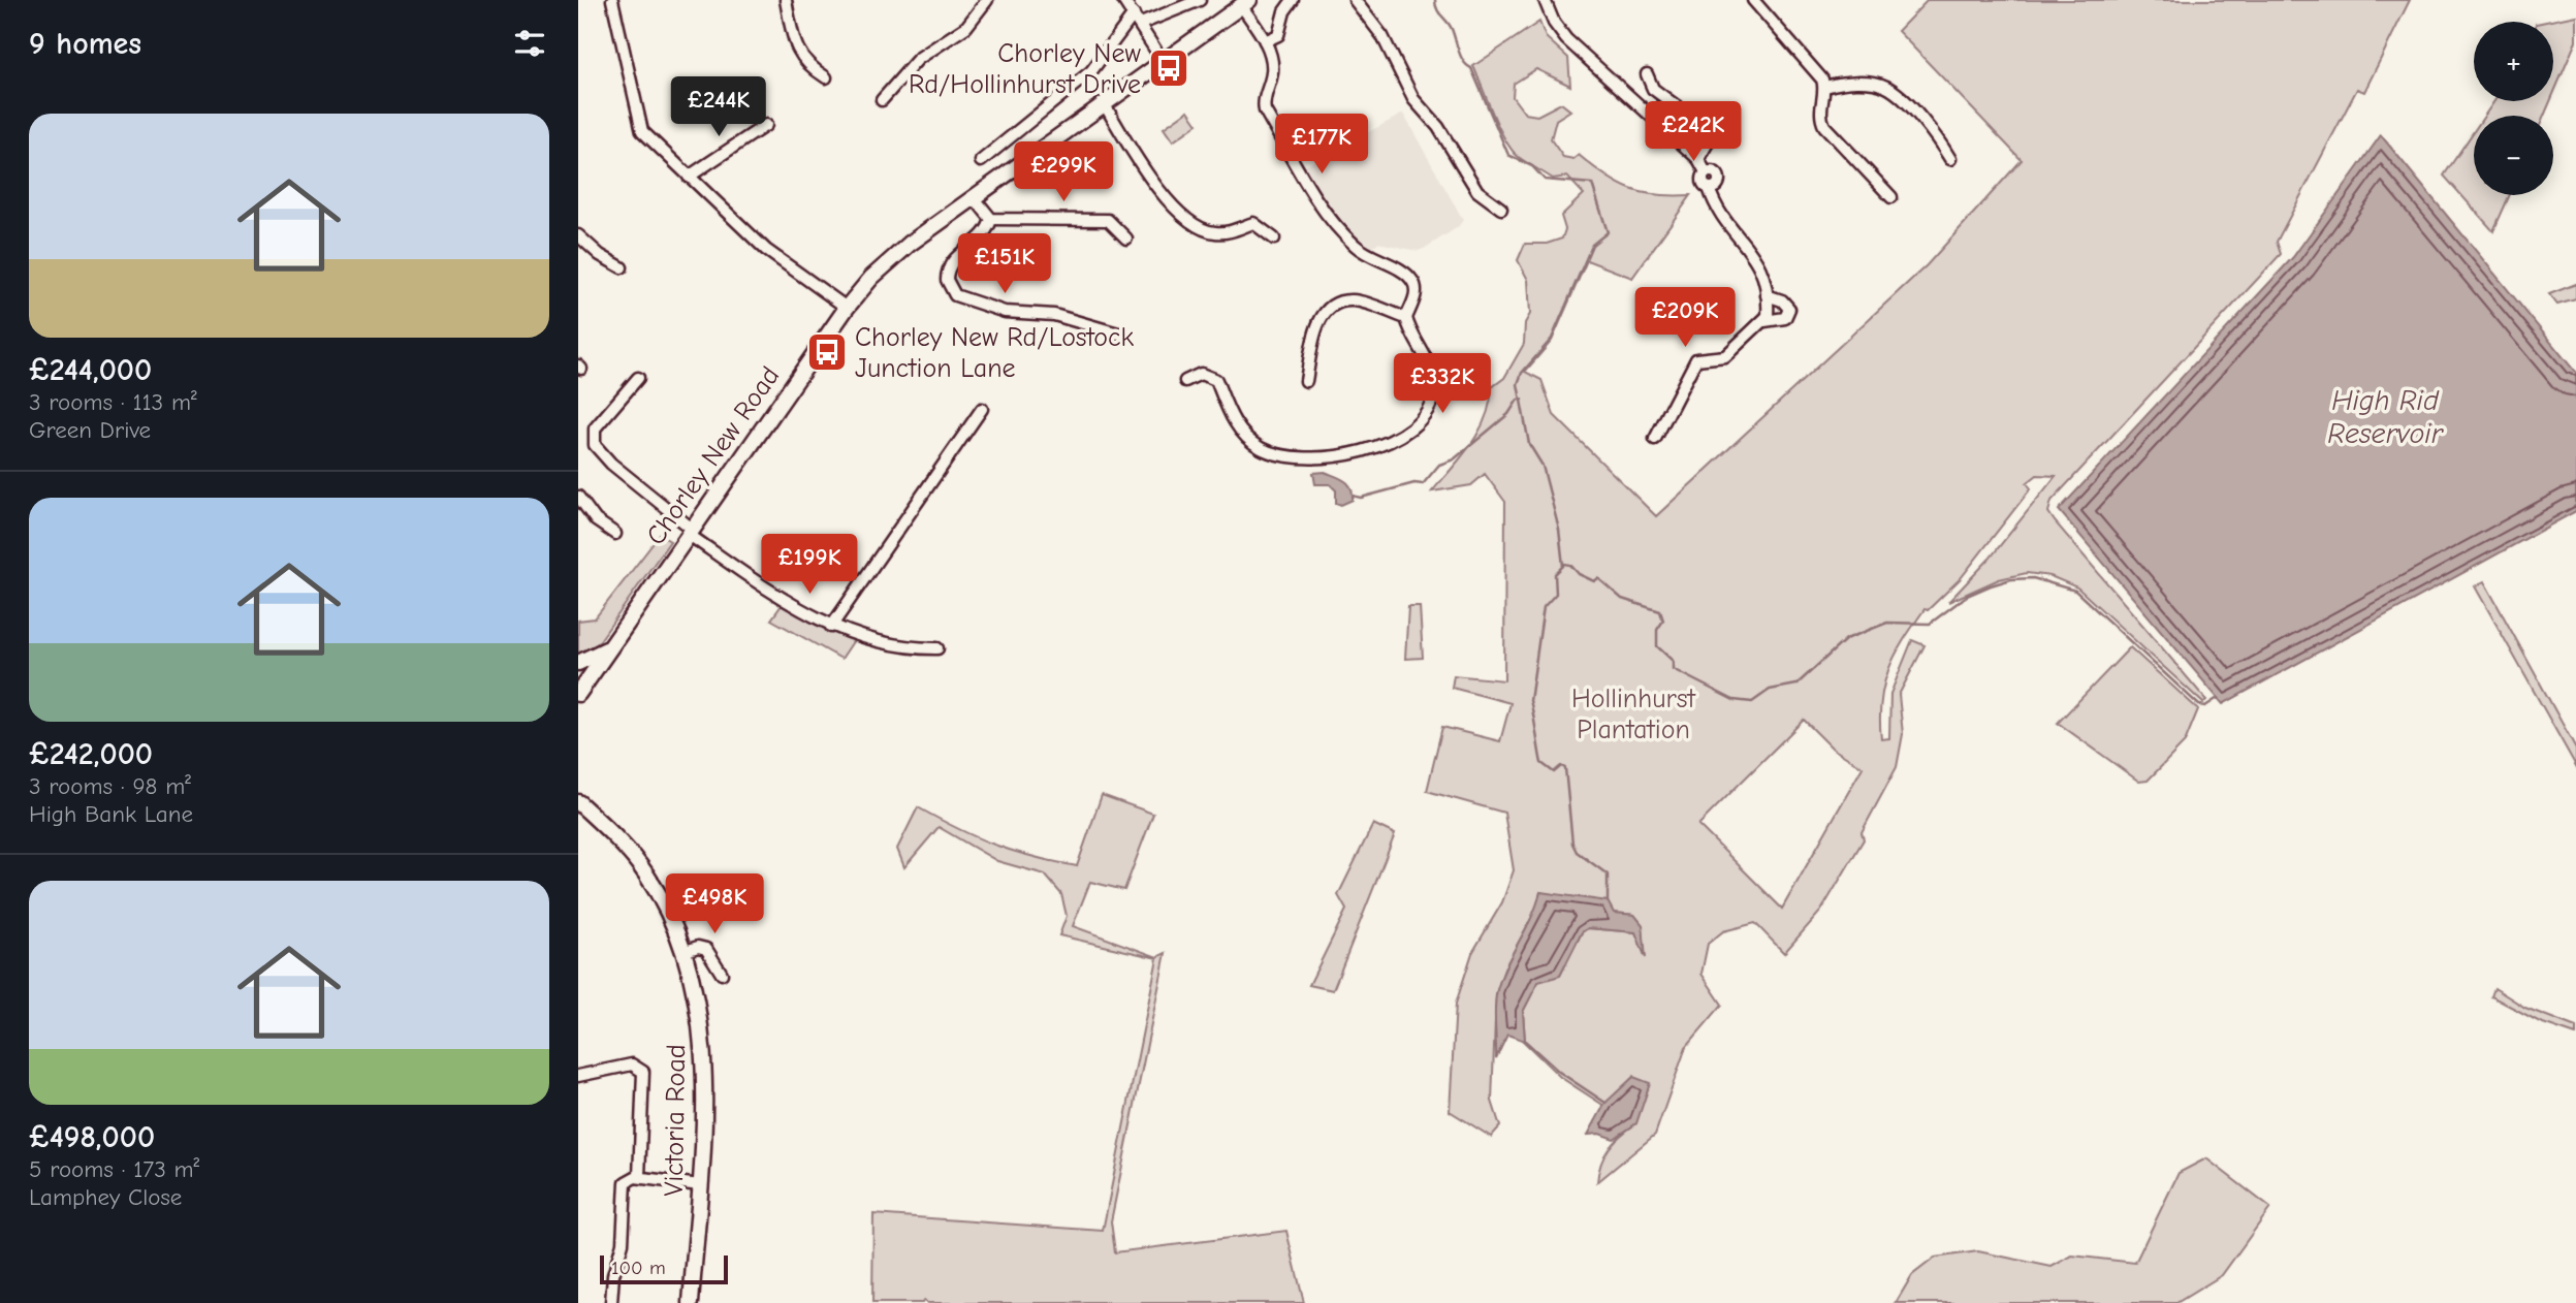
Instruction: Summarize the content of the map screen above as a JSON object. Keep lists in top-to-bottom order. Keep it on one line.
{"streets":{"highway":["Chorley New Road","Victoria Road"]},"water":["High Rid Reservoir"],"parks":["Hollinhurst Plantation"],"places":{"bus stop":["Chorley New Rd/Hollinhurst Drive","Chorley New Rd/Lostock Junction Lane"]},"scale_bar":"100 m","page":{"heading":"9 homes","map_buttons":["+","−"],"price":["£244K","£242K","£177K","£299K","£151K","£209K","£332K","£199K","£498K"],"list":[{"name":"£244,000","note":"3 rooms · 113 m² · Green Drive"},{"name":"£242,000","note":"3 rooms · 98 m² · High Bank Lane"},{"name":"£498,000","note":"5 rooms · 173 m² · Lamphey Close"}],"scale":"100 m"}}
